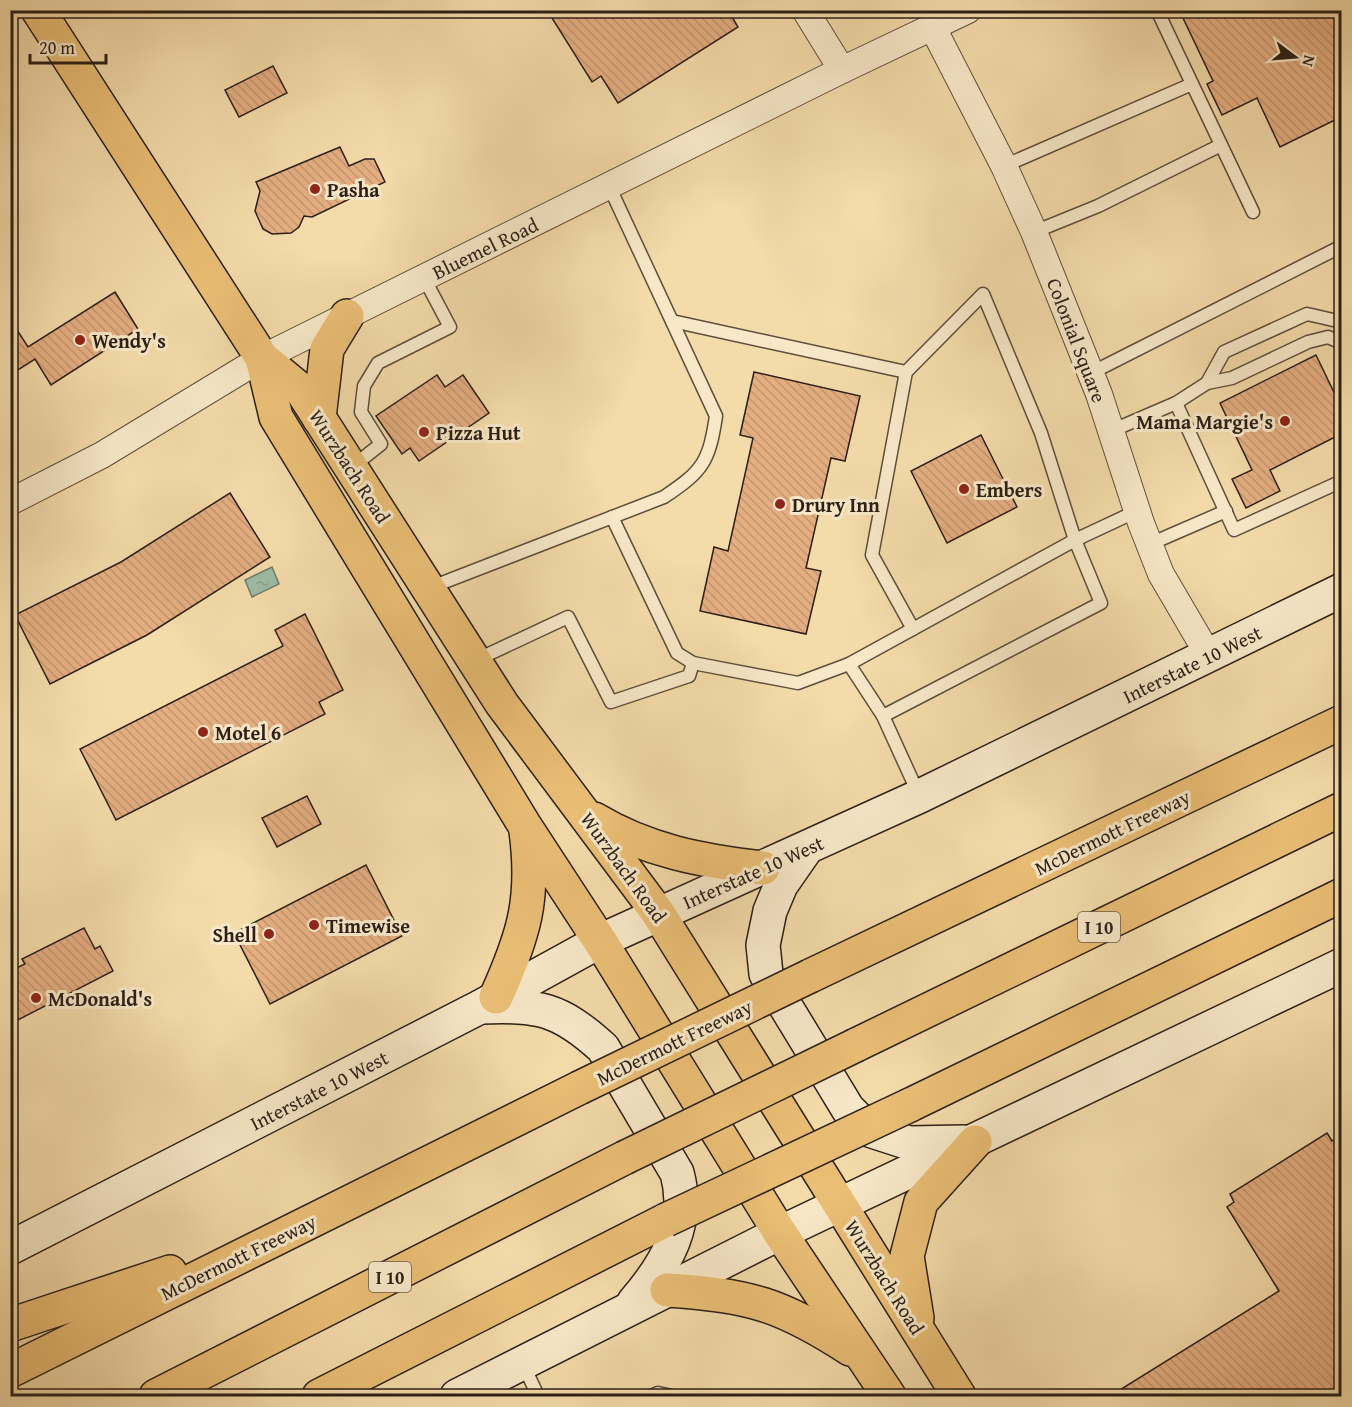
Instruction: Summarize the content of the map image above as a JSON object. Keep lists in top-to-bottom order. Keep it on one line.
{"streets":{"main road":["Wurzbach Road","Interstate 10 West","McDermott Freeway","I 10"],"street":["Bluemel Road","Colonial Square"]},"crossings":[["Bluemel Road","Colonial Square"],["Bluemel Road","Wurzbach Road"],["Colonial Square","Interstate 10 West"],["Wurzbach Road","Interstate 10 West"]],"places":["Pasha","Wendy's","Mama Margie's","Pizza Hut","Embers","Drury Inn","Motel 6","Timewise","Shell","McDonald's"],"scale_bar":"20 m","north":"right"}
